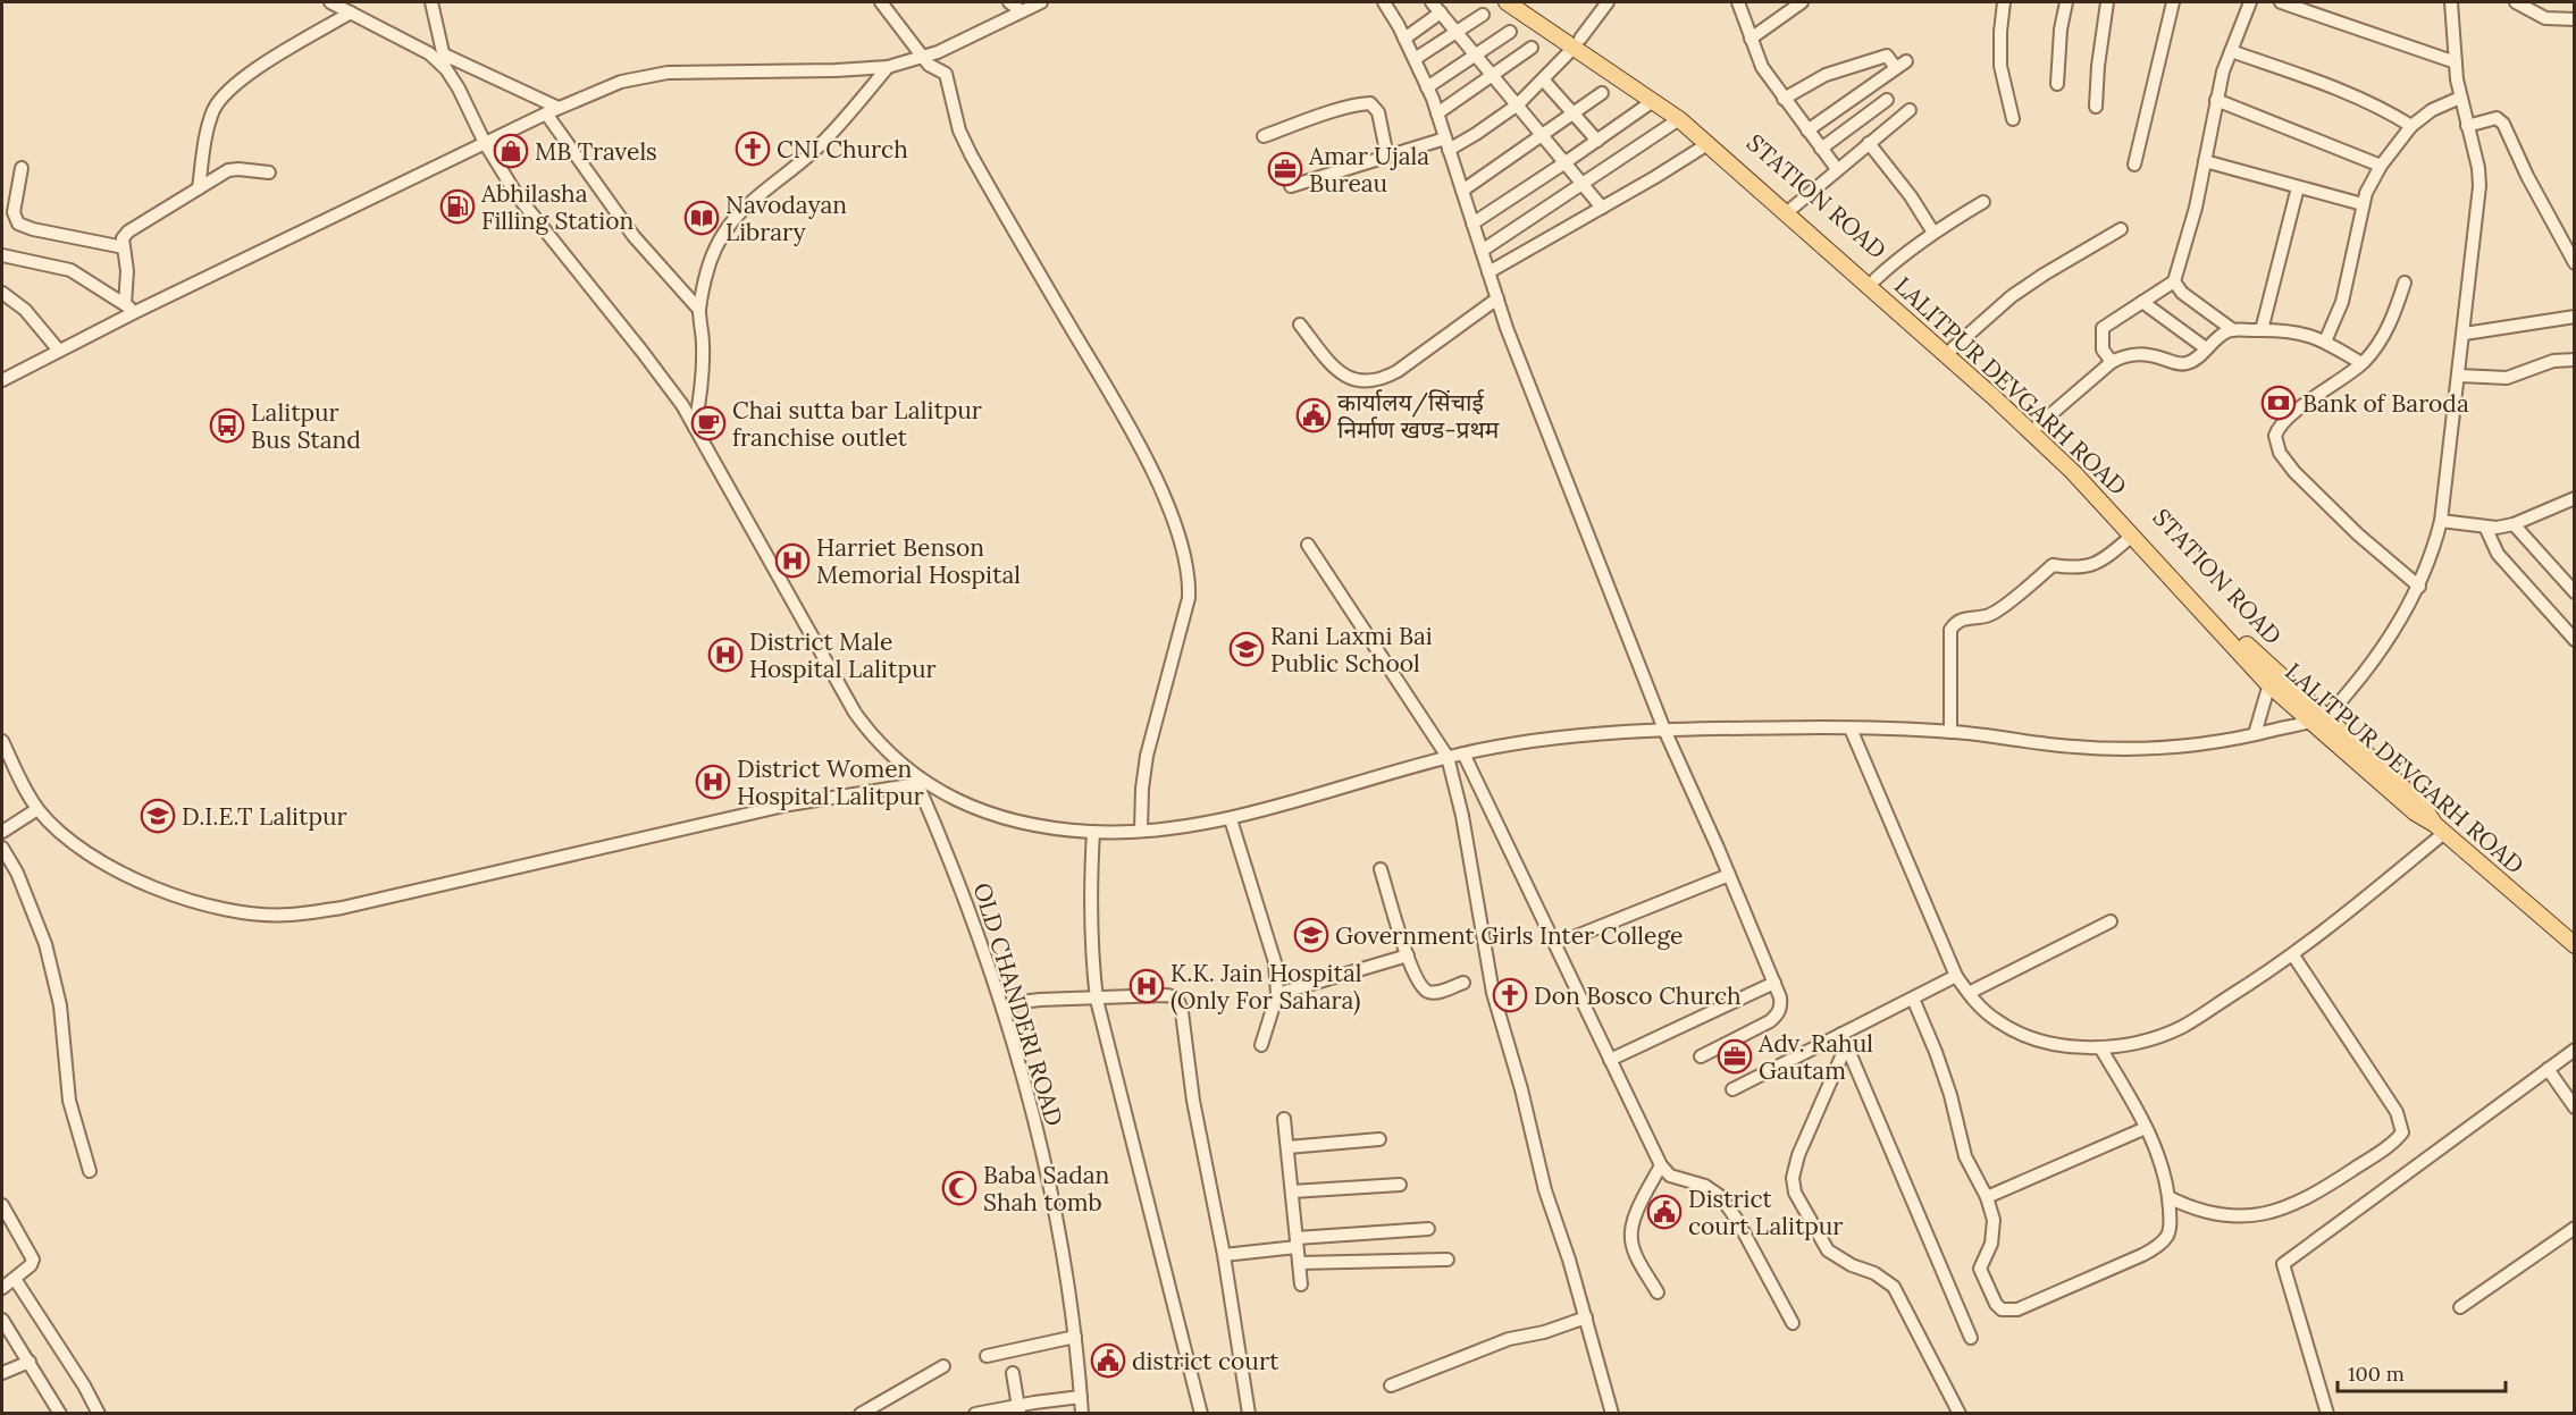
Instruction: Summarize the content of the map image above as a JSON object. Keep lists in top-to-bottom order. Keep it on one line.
{"streets":{"main road":["STATION ROAD","LALITPUR DEVGARH ROAD"],"street":["OLD CHANDERI ROAD"]},"crossings":[["STATION ROAD","LALITPUR DEVGARH ROAD"]],"places":{"church":["CNI Church","Don Bosco Church"],"shop":["MB Travels"],"office":["Amar Ujala Bureau","Adv. Rahul Gautam"],"fuel station":["Abhilasha Filling Station"],"library":["Navodayan Library"],"bank":["Bank of Baroda"],"public building":["कार्यालय/सिंचाई निर्माण खण्ड-प्रथम","District court Lalitpur","district court"],"cafe":["Chai sutta bar Lalitpur franchise outlet"],"bus stop":["Lalitpur Bus Stand"],"hospital":["Harriet Benson Memorial Hospital","District Male Hospital Lalitpur","District Women Hospital Lalitpur","K.K. Jain Hospital (Only For Sahara)"],"school or university":["Rani Laxmi Bai Public School","D.I.E.T Lalitpur","Government Girls Inter College"],"mosque":["Baba Sadan Shah tomb"]},"scale_bar":"100 m"}
